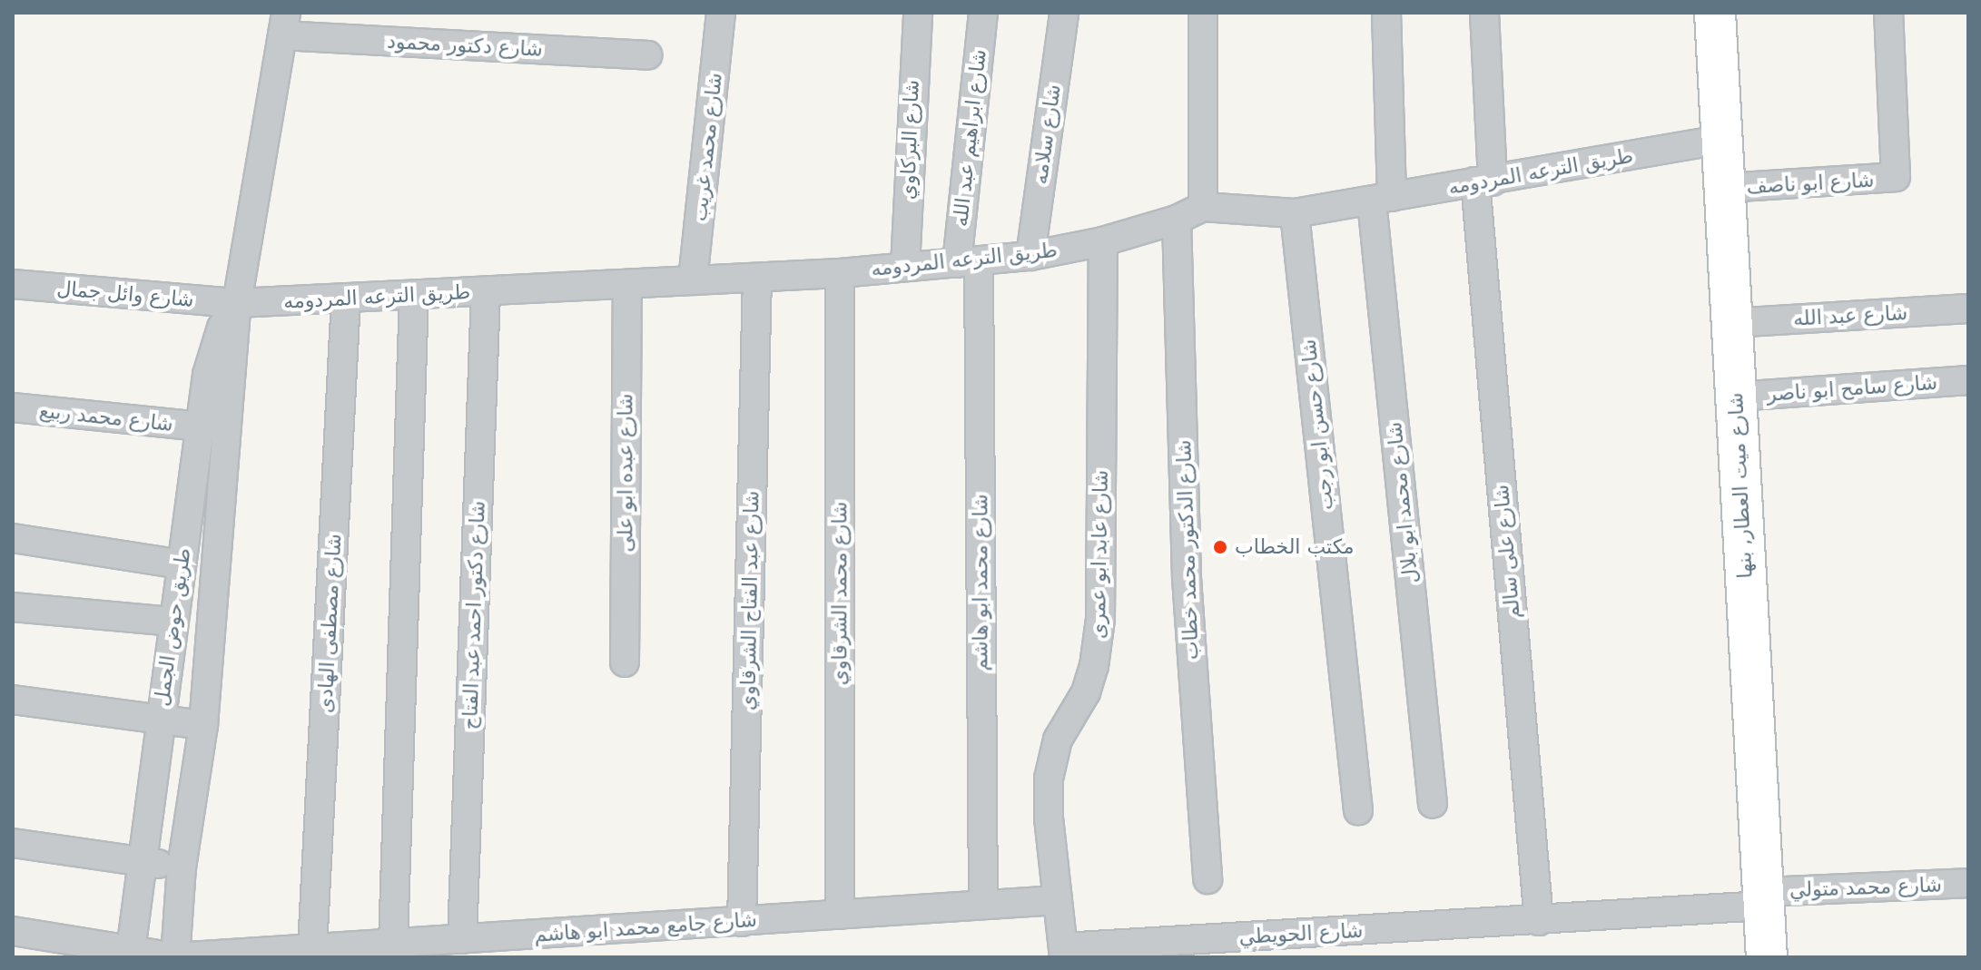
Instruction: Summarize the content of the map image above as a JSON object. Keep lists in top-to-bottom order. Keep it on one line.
{"streets":{"main road":["شارع ميت العطار, بنها"],"street":["شارع دكتور محمود","شارع سلامه","شارع ابراهيم عبد الله","شارع البركاوي","شارع محمد غريب","طريق الترعه المردومه","شارع ابو ناصف","شارع وائل جمال","شارع عبد الله","شارع سامح ابو ناصر","شارع محمد ربيع","شارع حسن ابو رجب","شارع عبده ابو على","شارع محمد ابو بلال","شارع الدكتور محمد خطاب","شارع على سالم","شارع عابد ابو عمرى","شارع محمد ابو هاشم","شارع محمد الشرقاوي","شارع عبد الفتاح الشرقاوي","شارع دكتور احمد عبد الفتاح","شارع مصطفى الهادى","طريق حوض الجمل","شارع محمد متولي","شارع جامع محمد ابو هاشم","شارع الحويطي"]},"crossings":[["شارع دكتور محمود","طريق حوض الجمل"],["شارع سلامه","طريق الترعه المردومه"],["شارع ابراهيم عبد الله","طريق الترعه المردومه"],["شارع ابراهيم عبد الله","شارع محمد ابو هاشم"],["شارع البركاوي","طريق الترعه المردومه"],["شارع محمد غريب","طريق الترعه المردومه"],["طريق الترعه المردومه","شارع وائل جمال"],["طريق الترعه المردومه","شارع حسن ابو رجب"],["طريق الترعه المردومه","شارع عبده ابو على"],["طريق الترعه المردومه","شارع ميت العطار, بنها"],["طريق الترعه المردومه","شارع محمد ابو بلال"],["طريق الترعه المردومه","شارع الدكتور محمد خطاب"],["طريق الترعه المردومه","شارع على سالم"],["طريق الترعه المردومه","شارع عابد ابو عمرى"],["طريق الترعه المردومه","شارع محمد ابو هاشم"],["طريق الترعه المردومه","شارع محمد الشرقاوي"],["طريق الترعه المردومه","شارع عبد الفتاح الشرقاوي"],["طريق الترعه المردومه","شارع دكتور احمد عبد الفتاح"],["طريق الترعه المردومه","شارع مصطفى الهادى"],["طريق الترعه المردومه","طريق حوض الجمل"],["شارع ابو ناصف","شارع ميت العطار, بنها"],["شارع وائل جمال","طريق حوض الجمل"],["شارع عبد الله","شارع ميت العطار, بنها"],["شارع سامح ابو ناصر","شارع ميت العطار, بنها"],["شارع محمد ربيع","طريق حوض الجمل"],["شارع ميت العطار, بنها","شارع محمد متولي"],["شارع على سالم","شارع محمد متولي"],["شارع على سالم","شارع الحويطي"],["شارع عابد ابو عمرى","شارع جامع محمد ابو هاشم"],["شارع محمد ابو هاشم","شارع جامع محمد ابو هاشم"],["شارع محمد الشرقاوي","شارع جامع محمد ابو هاشم"],["شارع عبد الفتاح الشرقاوي","شارع جامع محمد ابو هاشم"],["شارع دكتور احمد عبد الفتاح","شارع جامع محمد ابو هاشم"],["شارع مصطفى الهادى","شارع جامع محمد ابو هاشم"],["طريق حوض الجمل","شارع جامع محمد ابو هاشم"],["شارع محمد متولي","شارع الحويطي"]],"places":["مكتب الخطاب"]}
